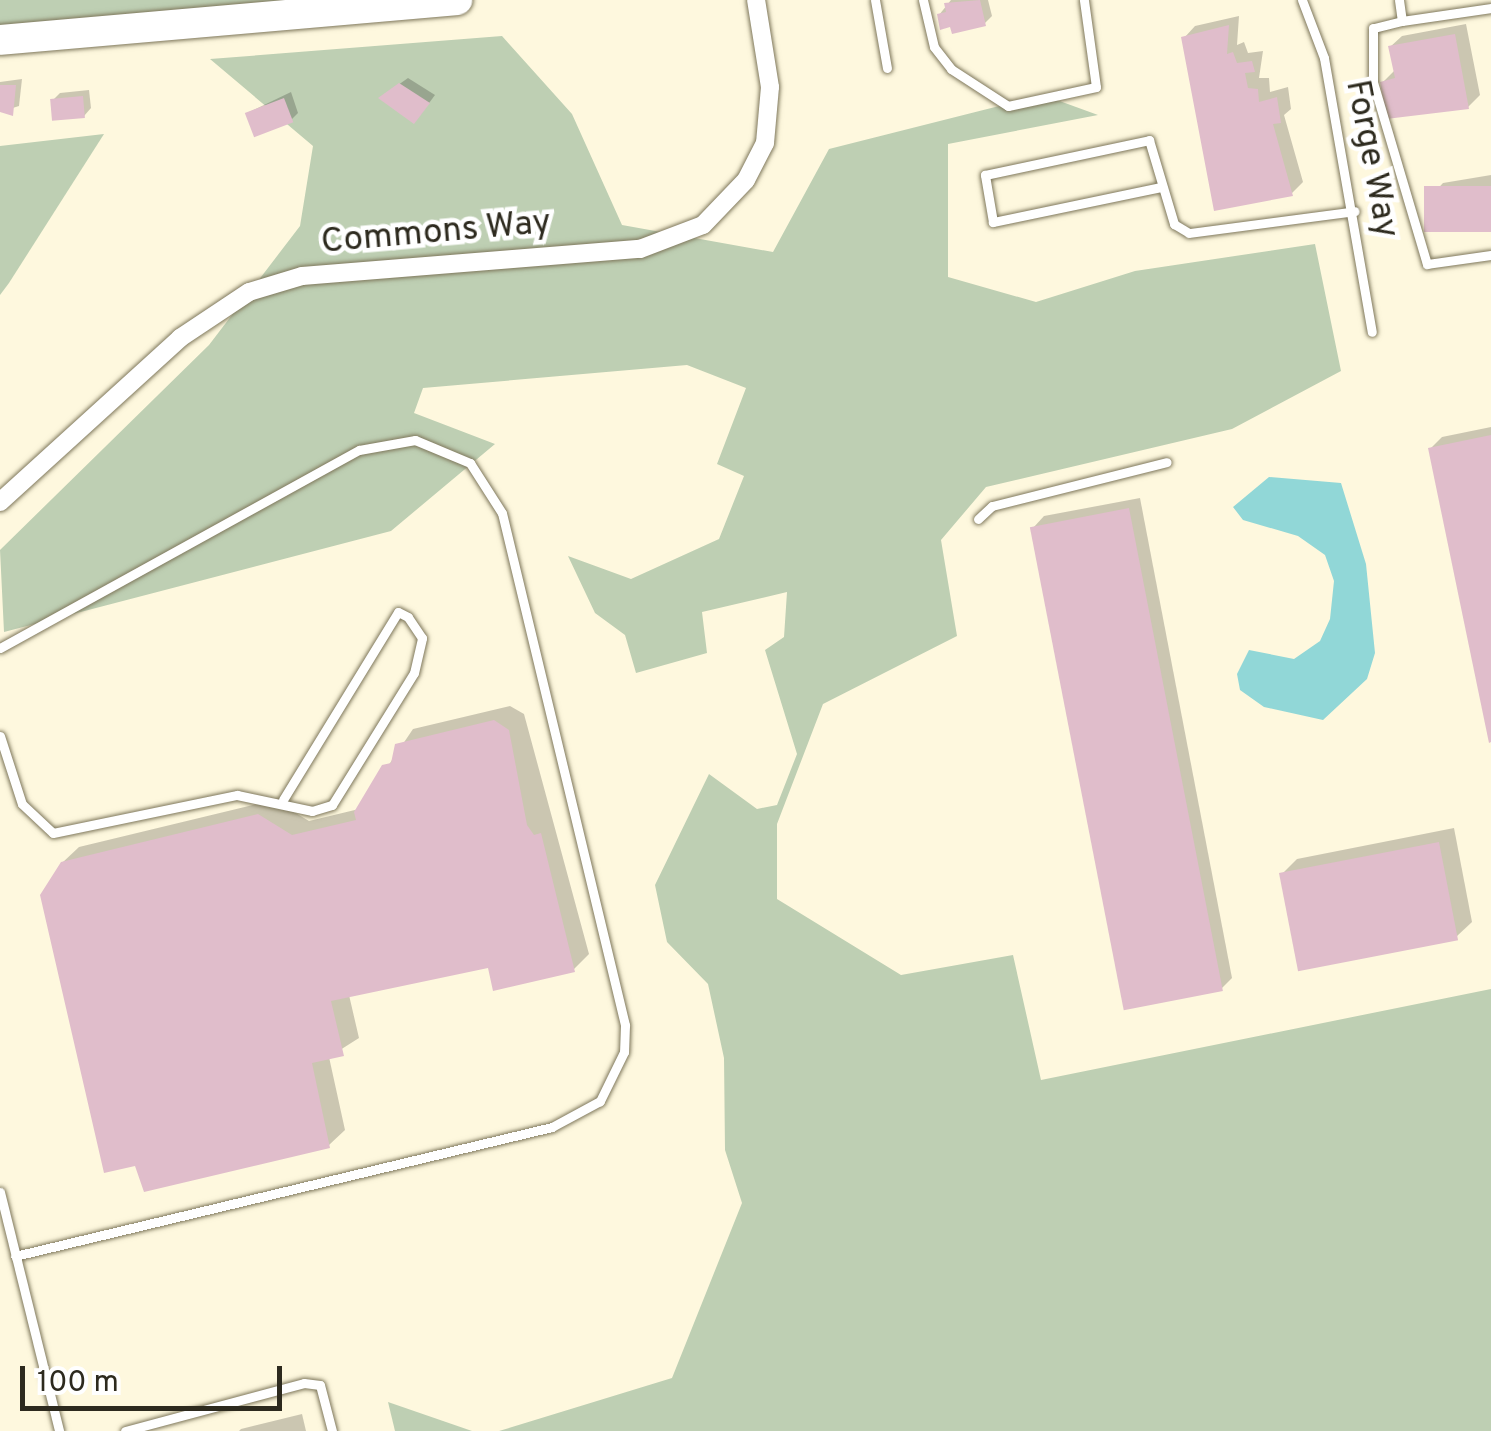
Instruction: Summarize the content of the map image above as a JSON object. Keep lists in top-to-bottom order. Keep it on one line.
{"streets":{"street":["Commons Way"],"lane":["Forge Way"]},"scale_bar":"100 m"}
